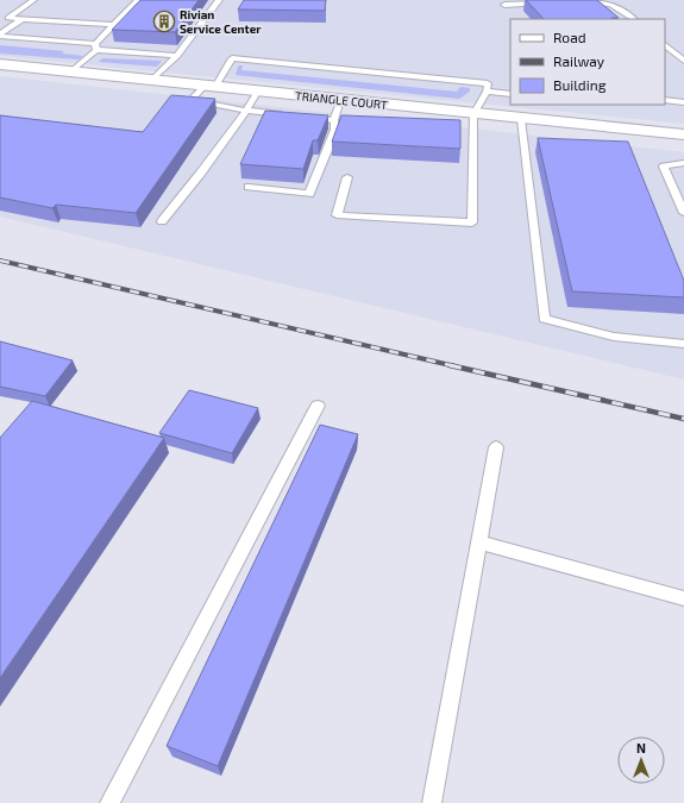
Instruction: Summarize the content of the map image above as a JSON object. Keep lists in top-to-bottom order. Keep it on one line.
{"streets":{"street":["TRIANGLE COURT"]},"places":{"building":["Rivian Service Center"]},"legend":["Road","Railway","Building"],"north":"top"}
